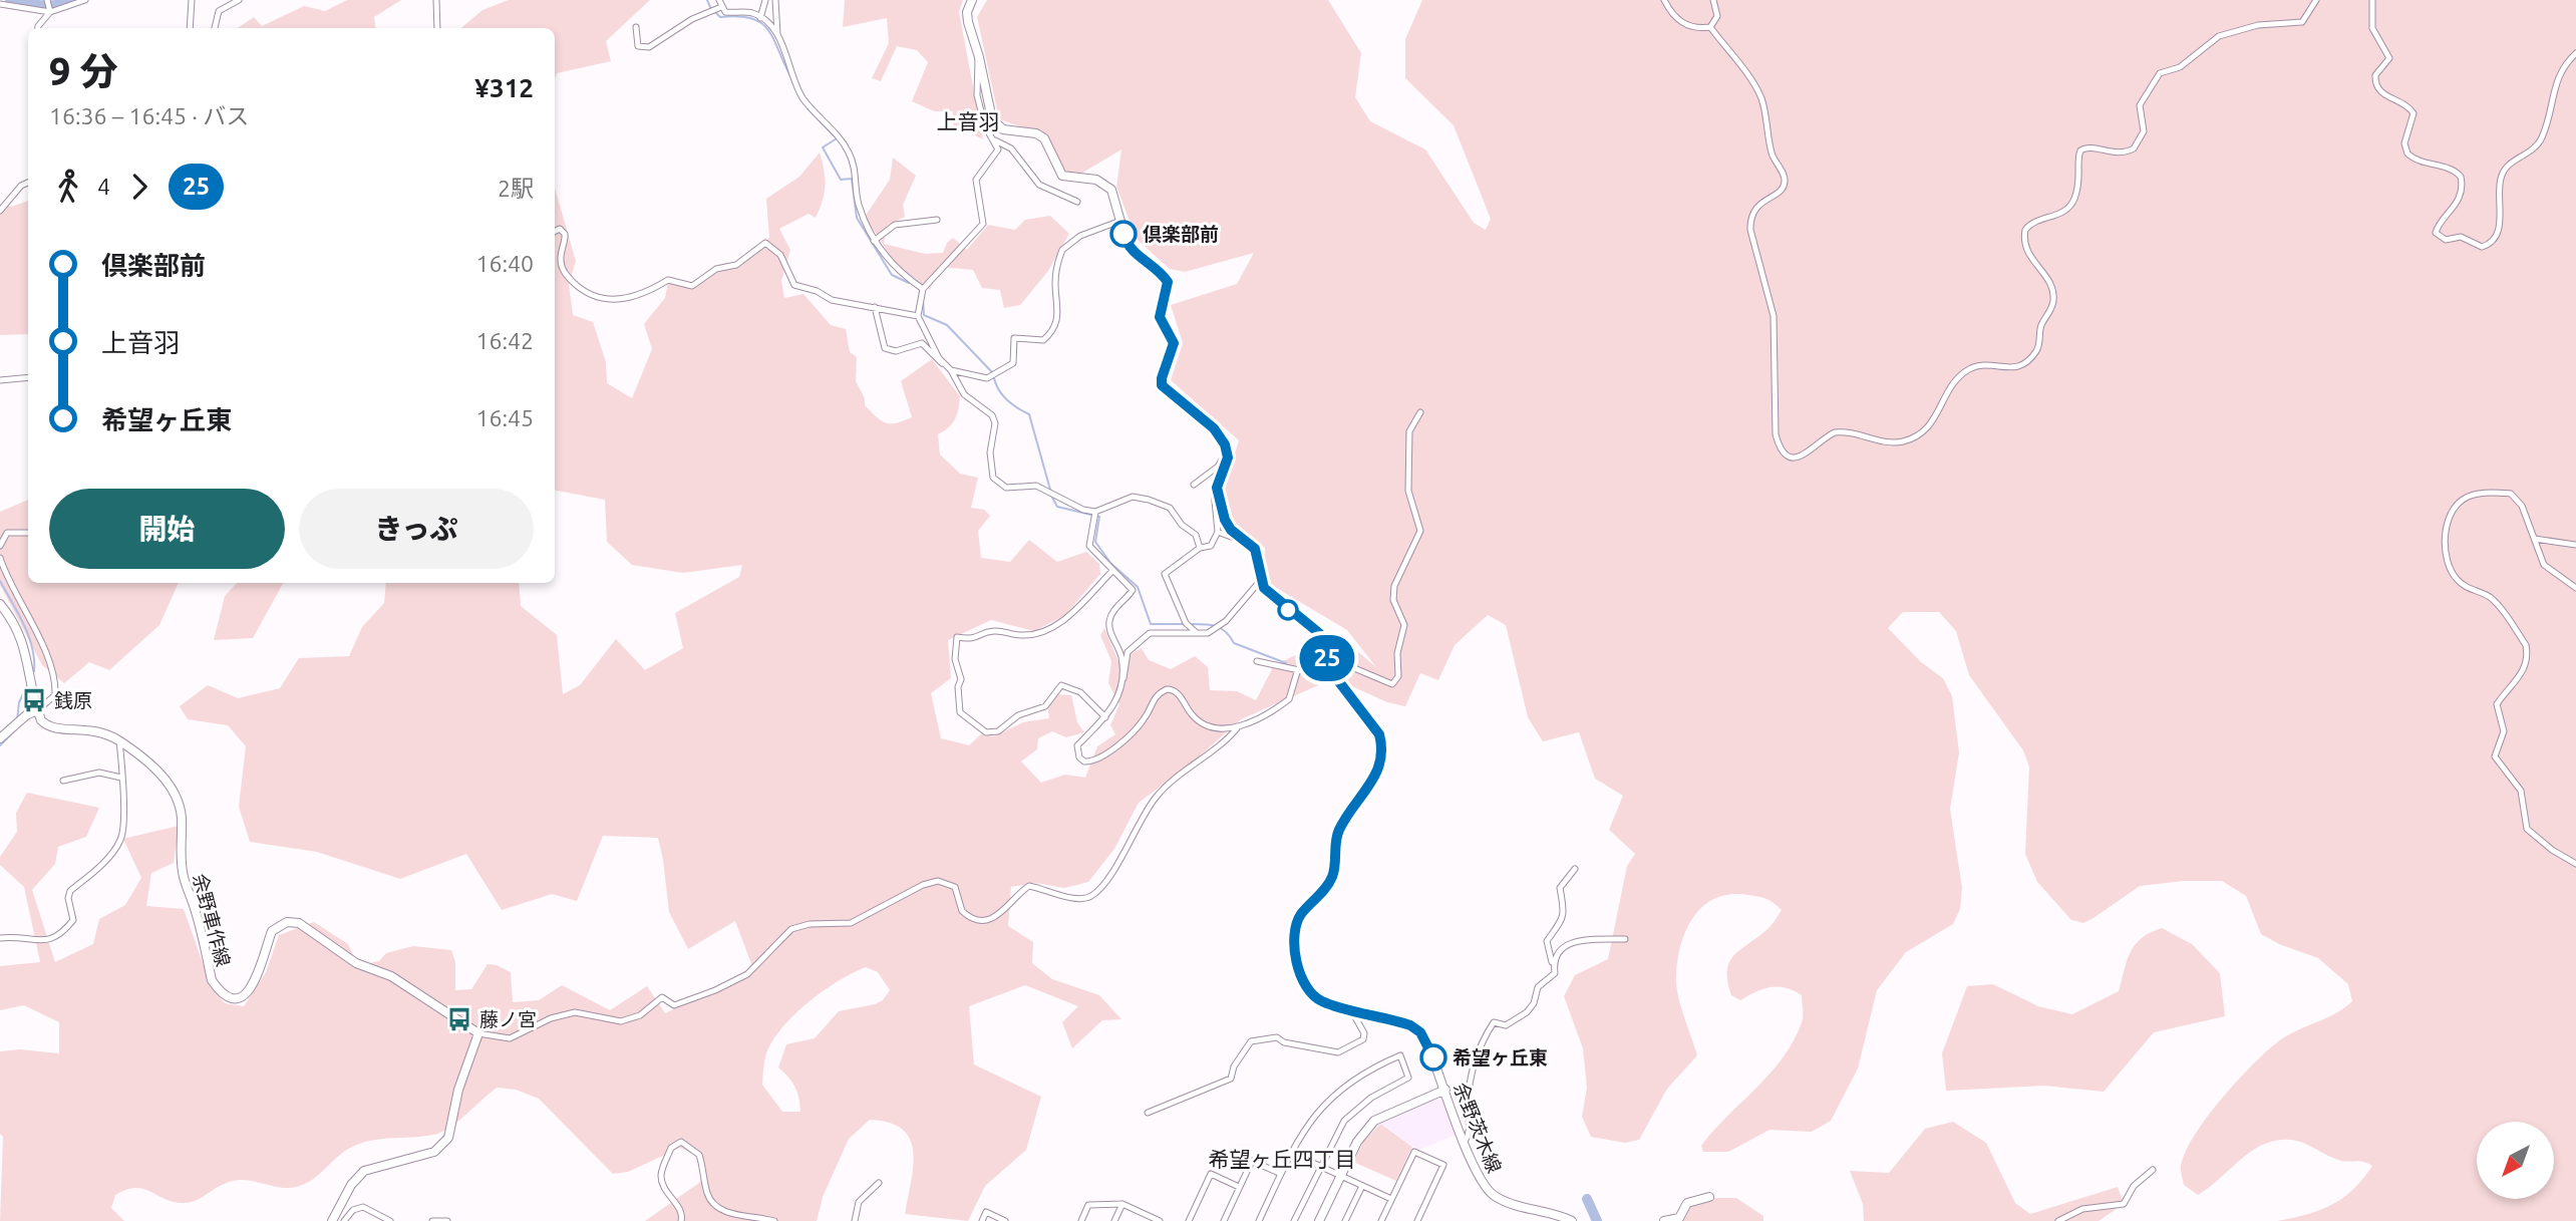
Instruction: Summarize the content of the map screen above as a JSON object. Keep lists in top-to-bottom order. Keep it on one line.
{"streets":{"main road":["余野車作線","余野茨木線"]},"districts":["上音羽","希望ヶ丘四丁目"],"places":{"other":["倶楽部前","希望ヶ丘東"],"bus stop":["銭原","藤ノ宮"]},"lines":["bus line 25"],"north":"bottom left","page":{"on_map":"25","heading":["9 分","16:36 – 16:45 · バス","¥312"],"legs":["4","25","2駅"],"list":[{"name":"倶楽部前","value":"16:40"},{"name":"上音羽","value":"16:42"},{"name":"希望ヶ丘東","value":"16:45"}],"buttons":["開始","きっぷ"]}}
